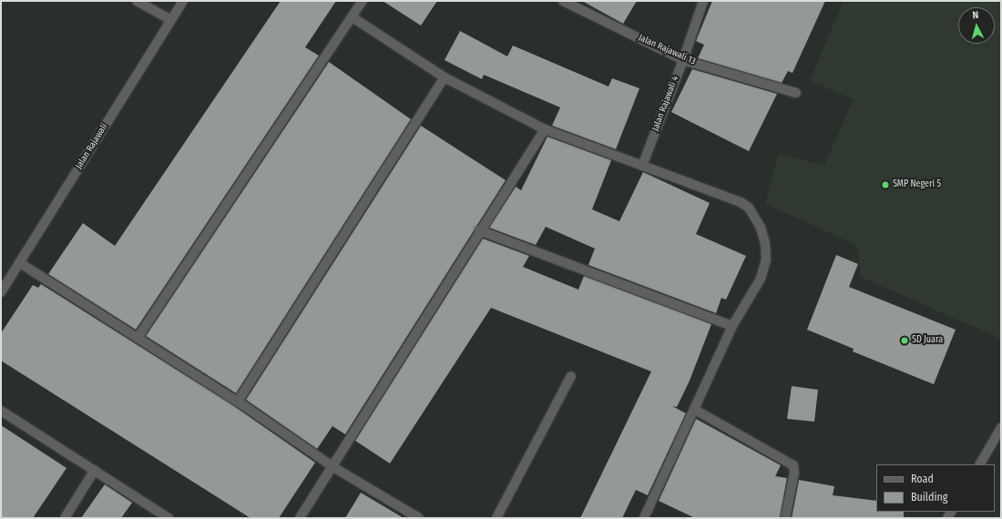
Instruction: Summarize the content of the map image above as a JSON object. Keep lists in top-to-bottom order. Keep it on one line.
{"streets":{"street":["Jalan Rajawali 13","Jalan Rajawali 4","Jalan Rajawali"]},"crossings":[["Jalan Rajawali 13","Jalan Rajawali 4"]],"places":["SMP Negeri 5","SD Juara"],"legend":["Road","Building"],"north":"top"}
